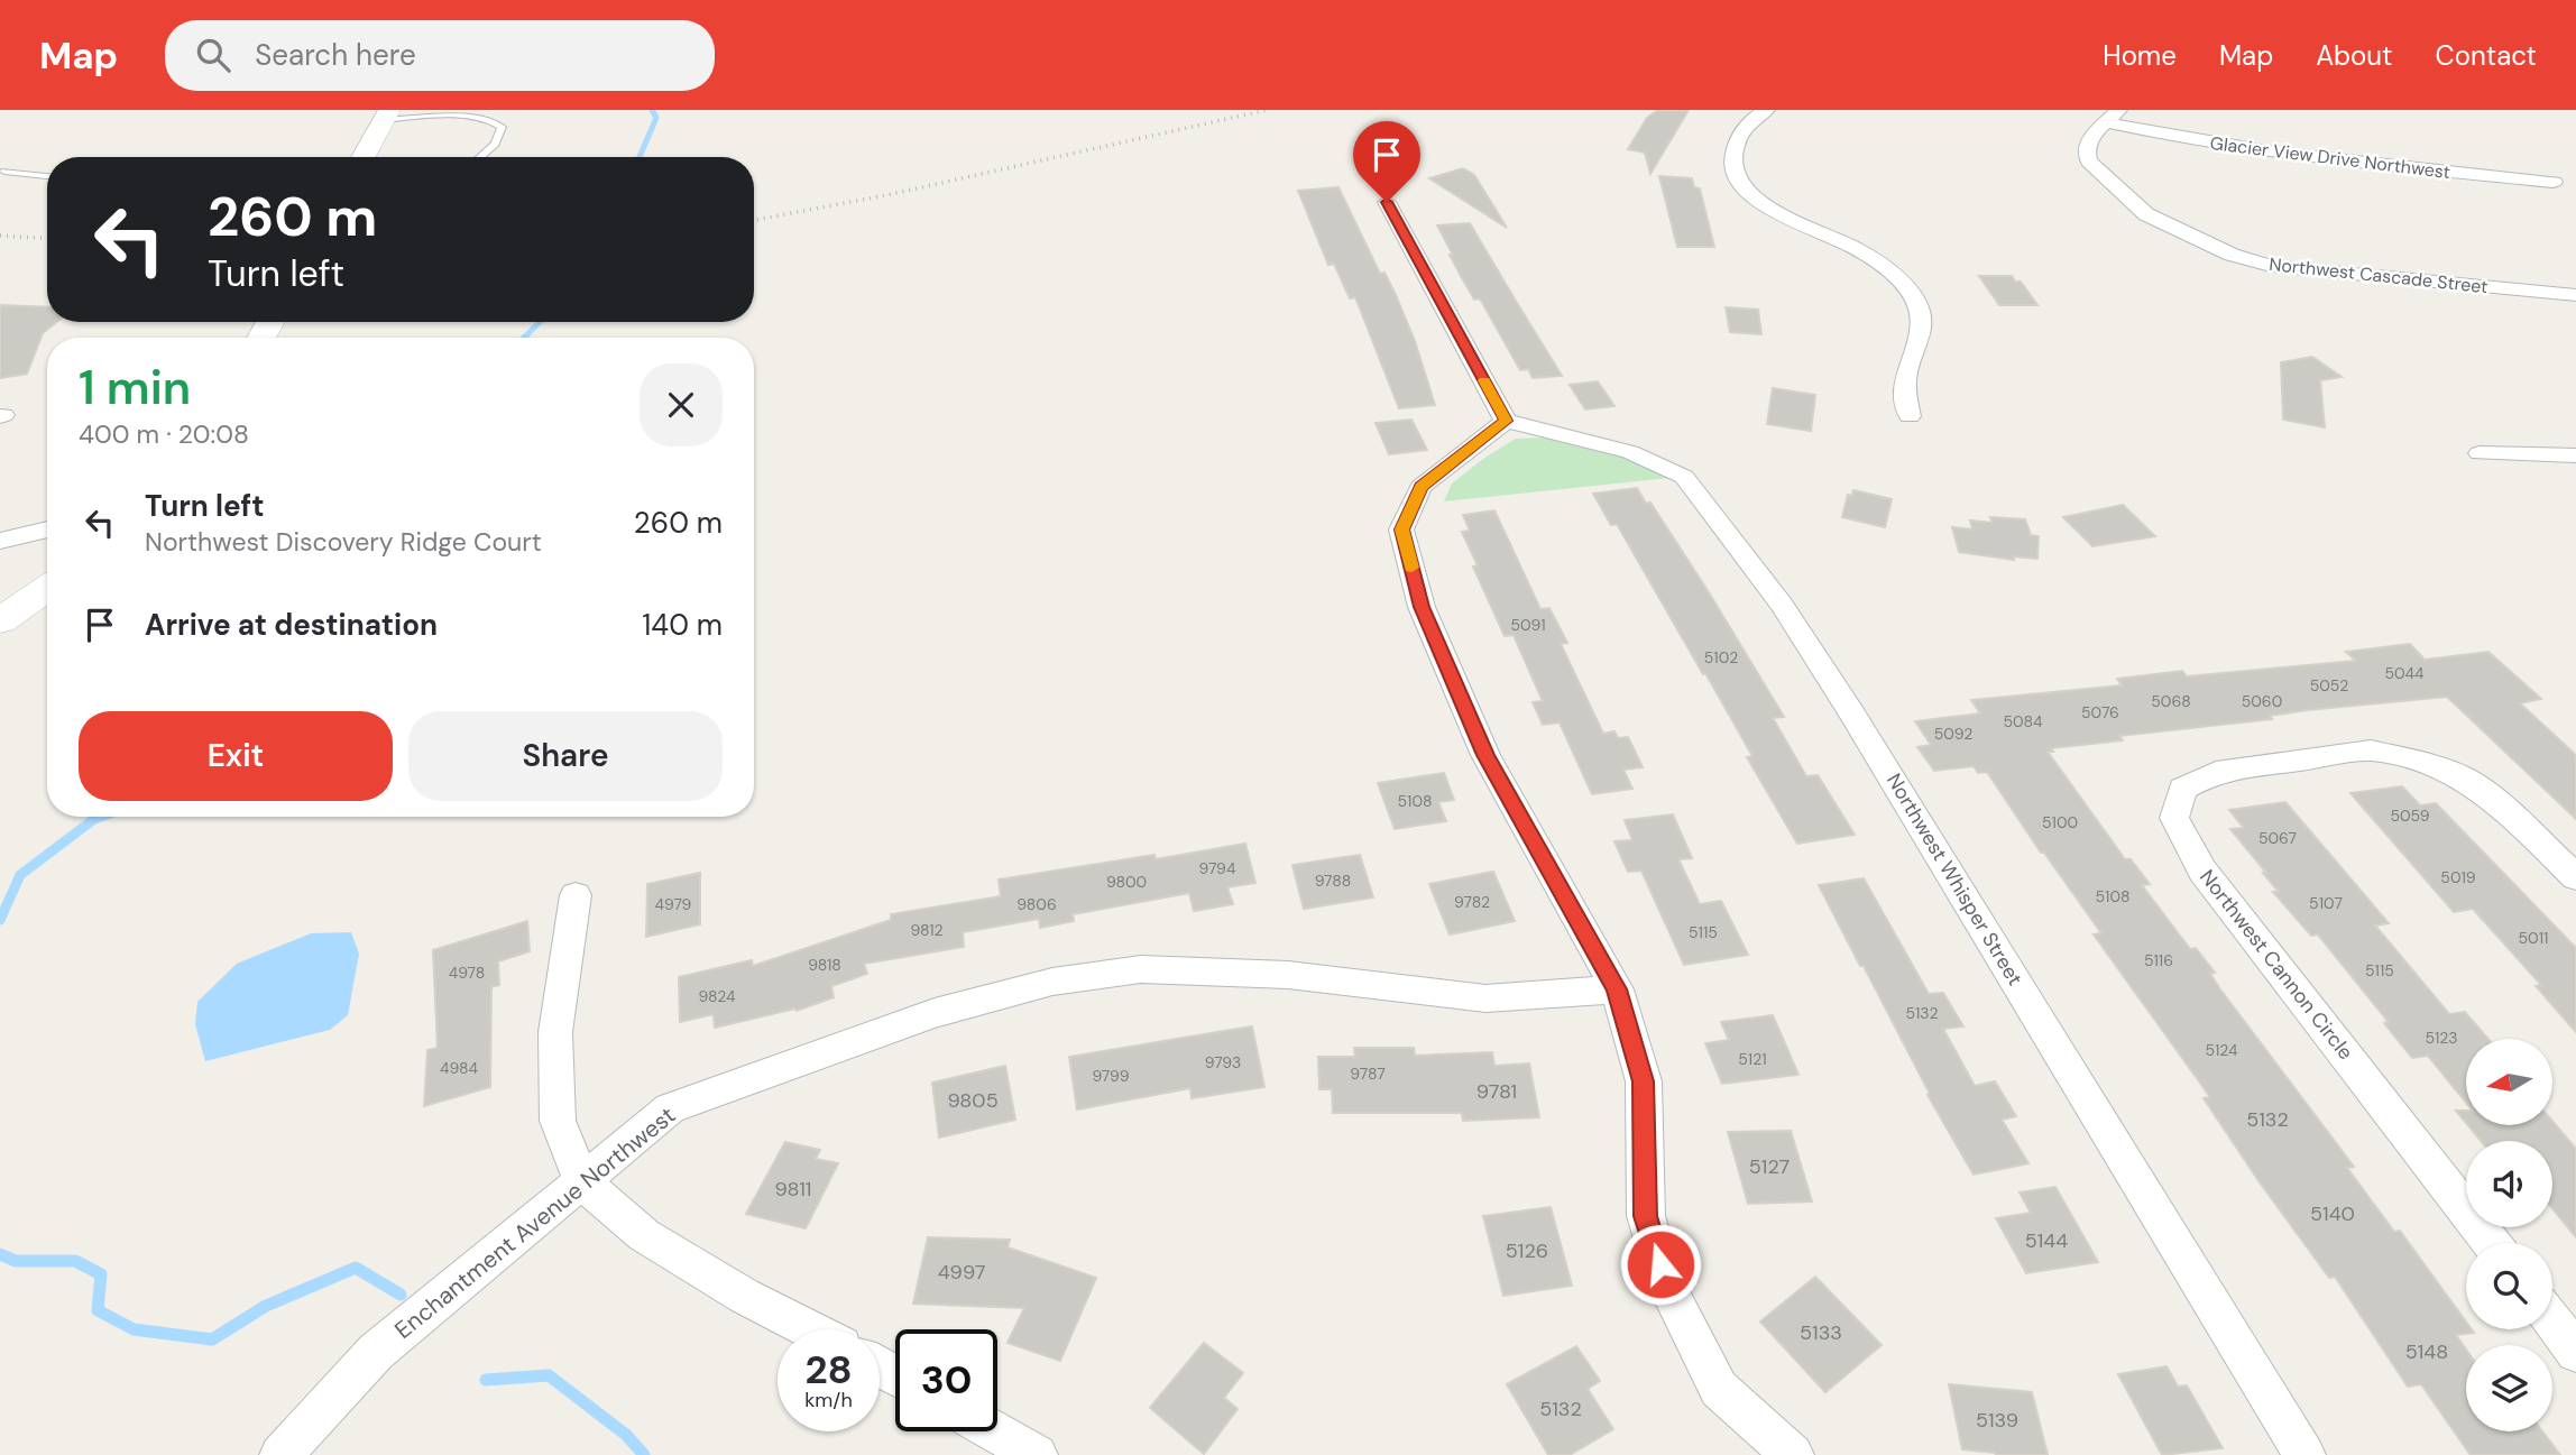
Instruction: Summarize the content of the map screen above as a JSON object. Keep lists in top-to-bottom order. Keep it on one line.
{"streets":{"street":["Glacier View Drive Northwest","Northwest Cascade Street","Northwest Whisper Street","Northwest Cannon Circle","Enchantment Avenue Northwest"]},"crossings":[["Glacier View Drive Northwest","Northwest Cascade Street"]],"house_numbers":["5091","5102","5044","5052","5068","5060","5076","5084","5092","5108","5059","5100","5067","9794","5019","9788","9800","5108","9782","5107","4979","9806","9812","5115","5011","5116","9818","5115","4978","9824","5132","5123","5124","5121","9793","4984","9787","9799","9781","9805","5132","5127","9811","5140","5144","5126","4997","5133","5148","5132","5139"],"north":"left","page":{"header":"Map","search":"Search here","nav":["Home","Map","About","Contact"],"turn":["260 m","Turn left"],"heading":["1 min","400 m · 20:08"],"list":[{"name":"Turn left","note":"Northwest Discovery Ridge Court","value":"260 m"},{"name":"Arrive at destination","value":"140 m"}],"buttons":["Exit","Share"],"speed":"28 km/h","limit":"30"}}
